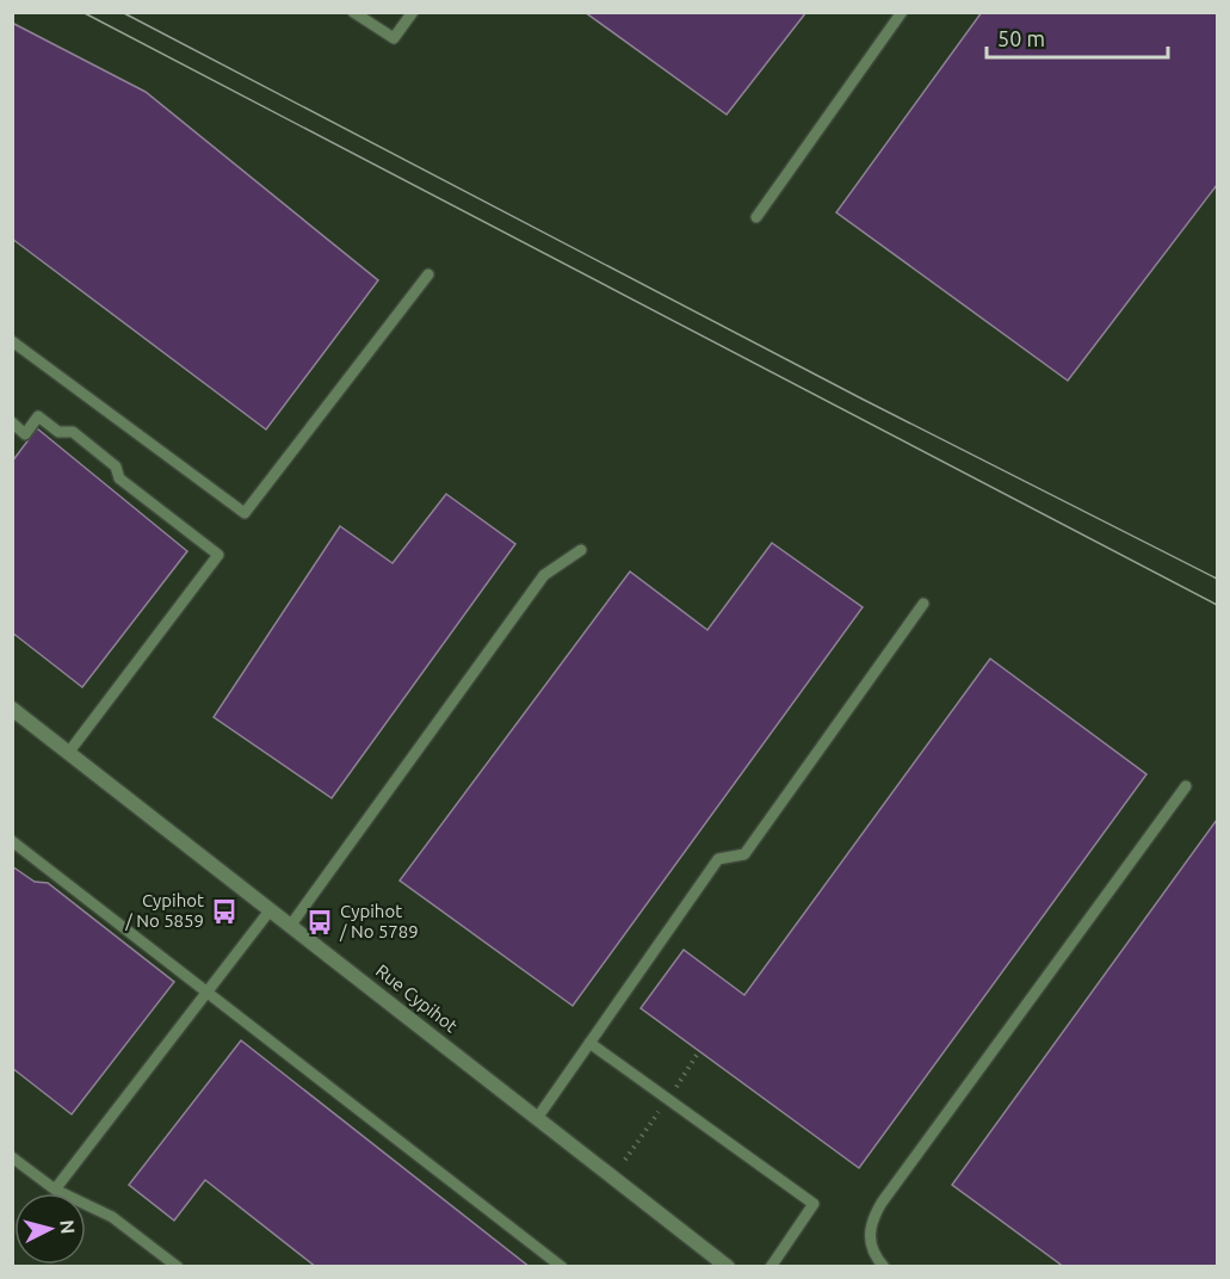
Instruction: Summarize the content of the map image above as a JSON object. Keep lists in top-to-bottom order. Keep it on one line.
{"streets":{"street":["Rue Cypihot"]},"places":{"bus stop":["Cypihot / No 5859","Cypihot / No 5789"]},"scale_bar":"50 m","north":"right"}
